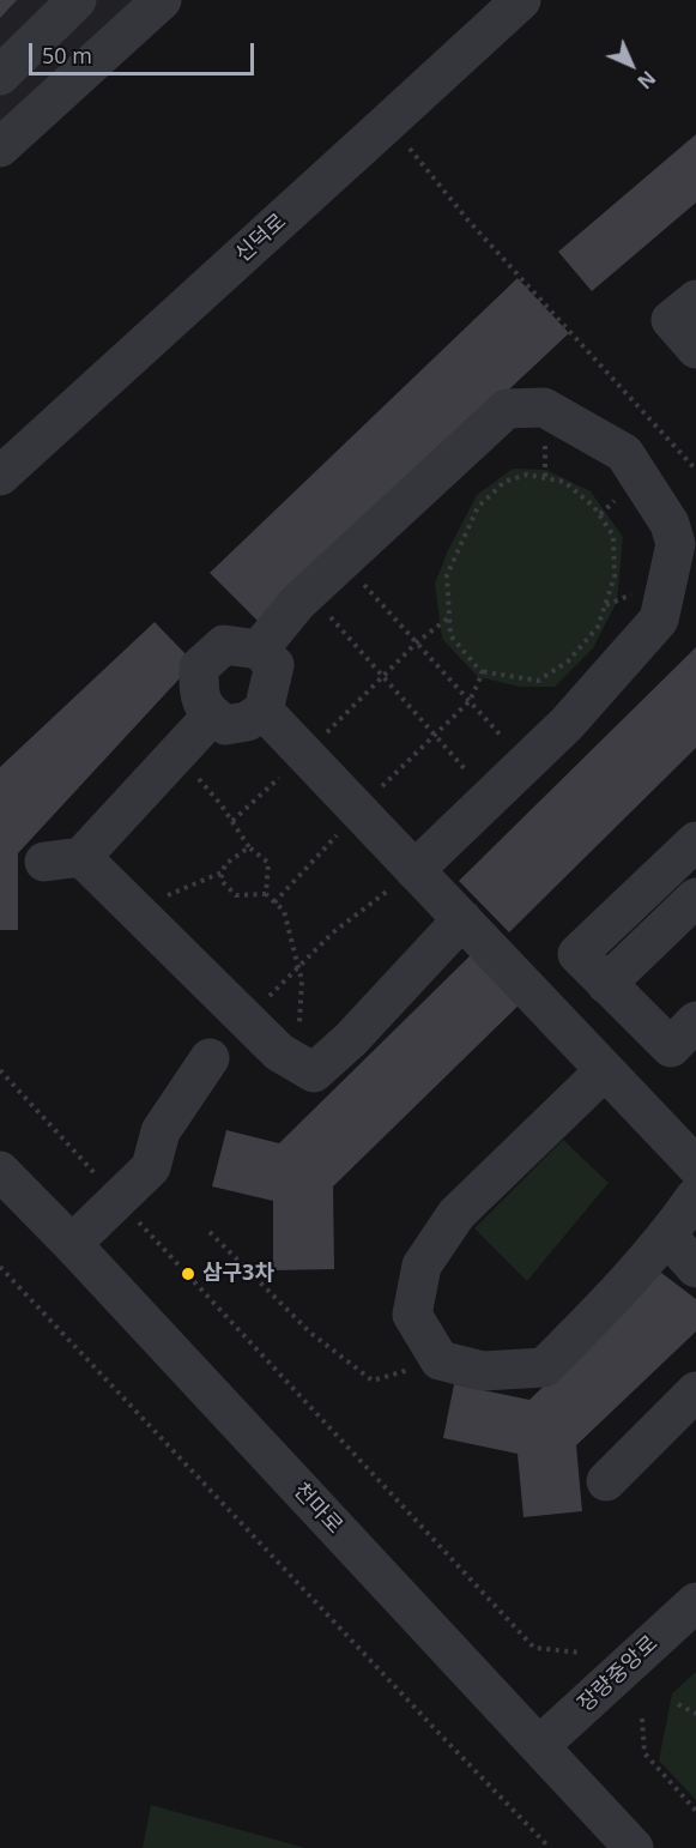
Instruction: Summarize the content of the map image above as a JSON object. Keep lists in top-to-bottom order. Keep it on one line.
{"streets":{"street":["신덕로","천마로","장량중앙로"]},"crossings":[["천마로","장량중앙로"]],"places":["삼구3차"],"scale_bar":"50 m","north":"bottom right"}
